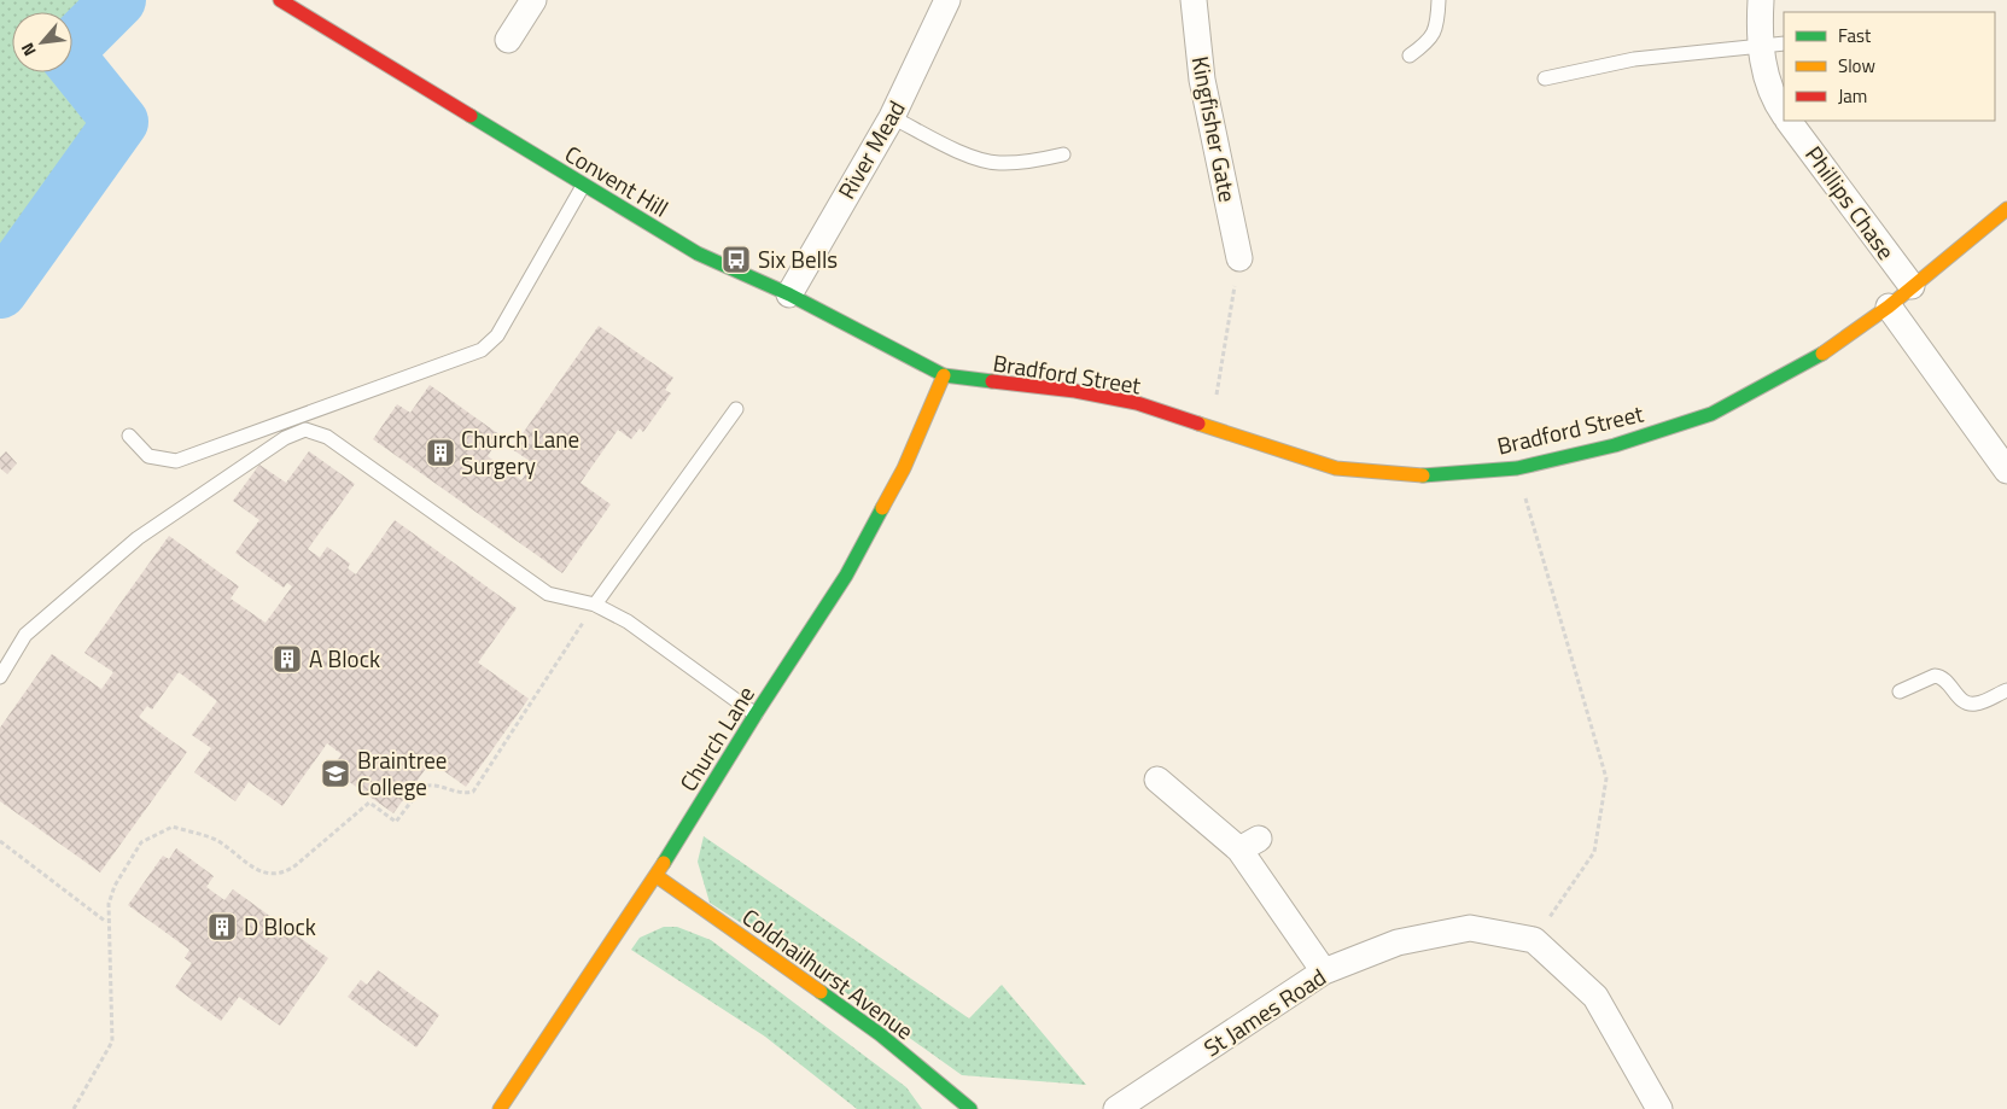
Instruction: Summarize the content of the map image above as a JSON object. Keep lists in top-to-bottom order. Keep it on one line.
{"streets":{"main road":["Convent Hill","Bradford Street","Church Lane","Coldnailhurst Avenue"],"street":["Kingfisher Gate","River Mead","Phillips Chase","St James Road"]},"crossings":[["River Mead","Convent Hill"],["Convent Hill","Bradford Street"],["Convent Hill","Church Lane"],["Phillips Chase","Bradford Street"],["Bradford Street","Church Lane"],["Church Lane","Coldnailhurst Avenue"]],"places":{"bus stop":["Six Bells"],"building":["Church Lane Surgery","A Block","D Block"],"school or university":["Braintree College"]},"legend":["Fast","Slow","Jam"],"north":"bottom left"}
